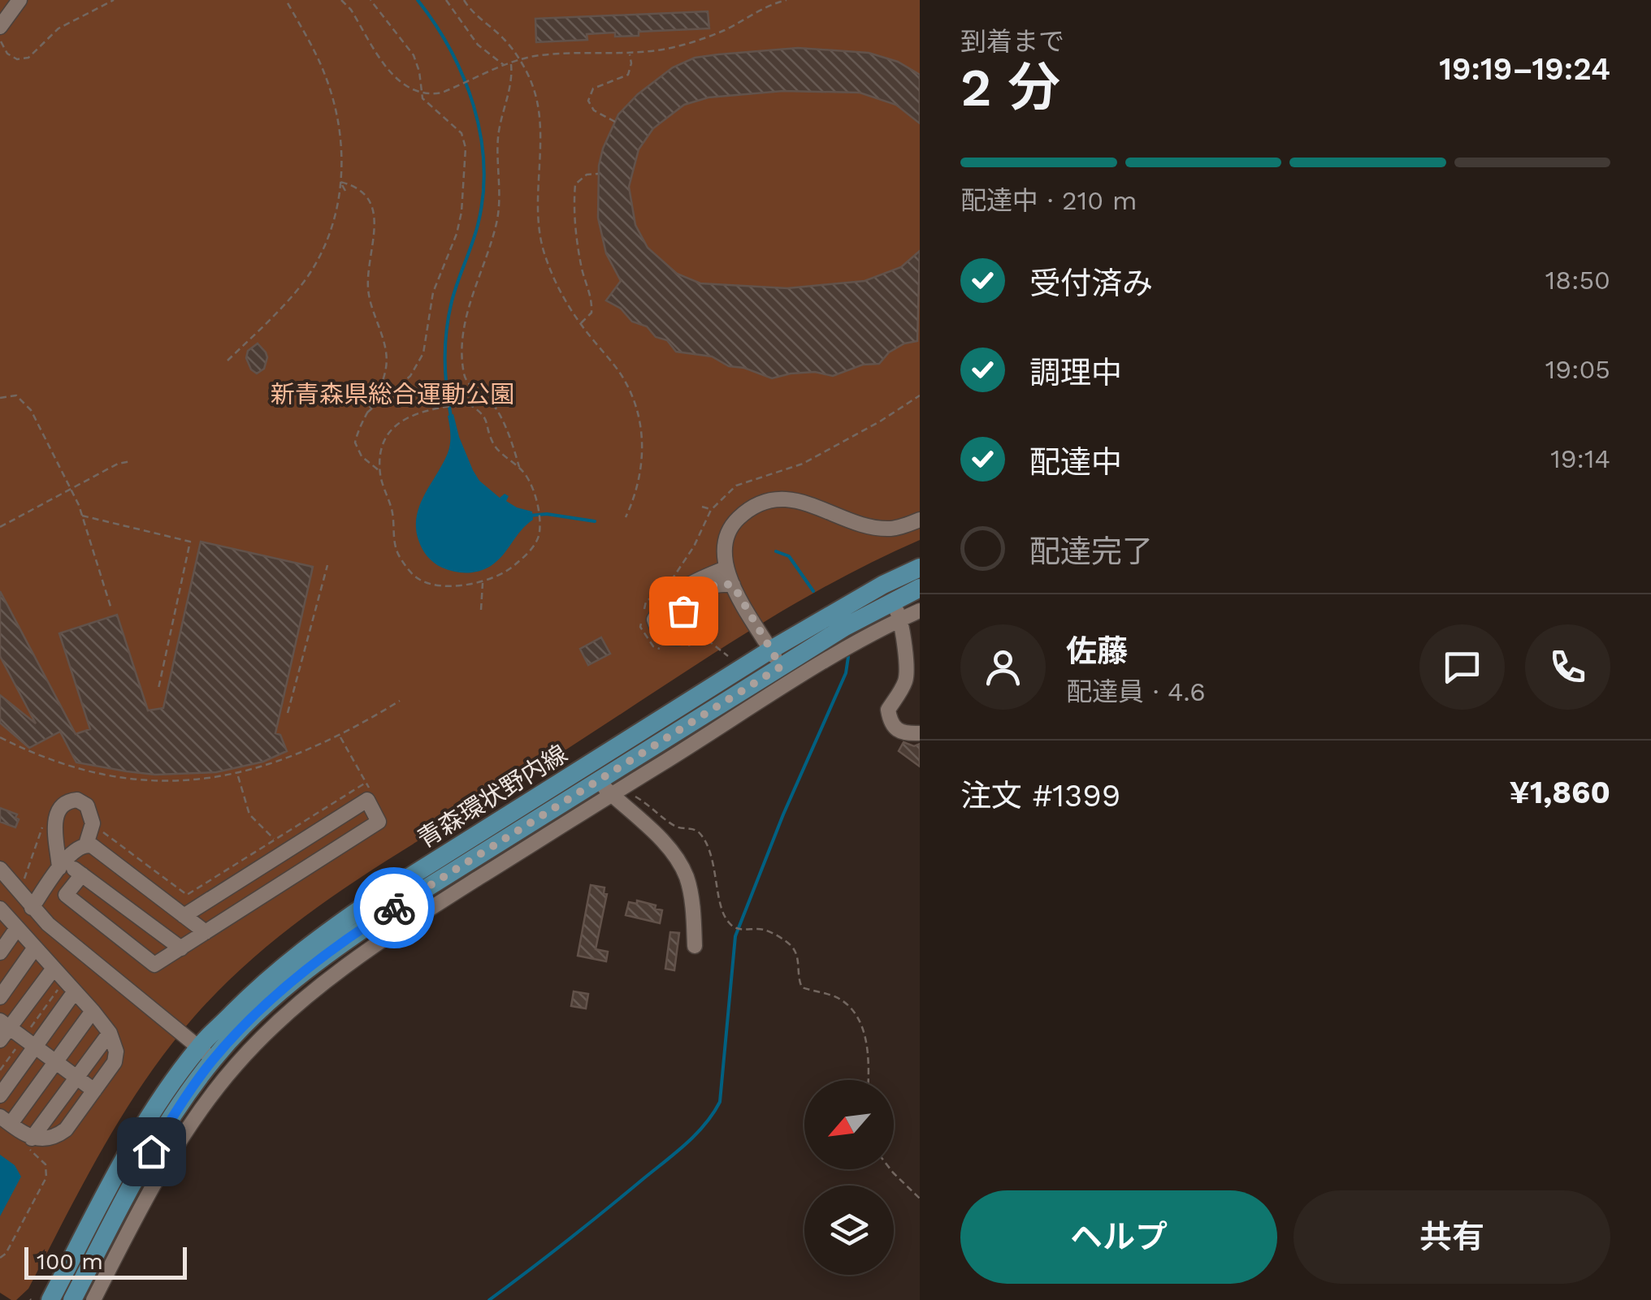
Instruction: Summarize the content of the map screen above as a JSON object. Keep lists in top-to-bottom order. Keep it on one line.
{"streets":{"main road":["青森環状野内線"]},"parks":["新青森県総合運動公園"],"scale_bar":"100 m","north":"bottom left","page":{"heading":["2 分","到着まで","19:19–19:24"],"panel":["佐藤","配達員 · 4.6","注文 #1399","¥1,860"],"bar":"配達中 · 210 m","list":[["受付済み","18:50"],["調理中","19:05"],["配達中","19:14"],"配達完了"],"buttons":["ヘルプ","共有"],"scale":"100 m"}}
